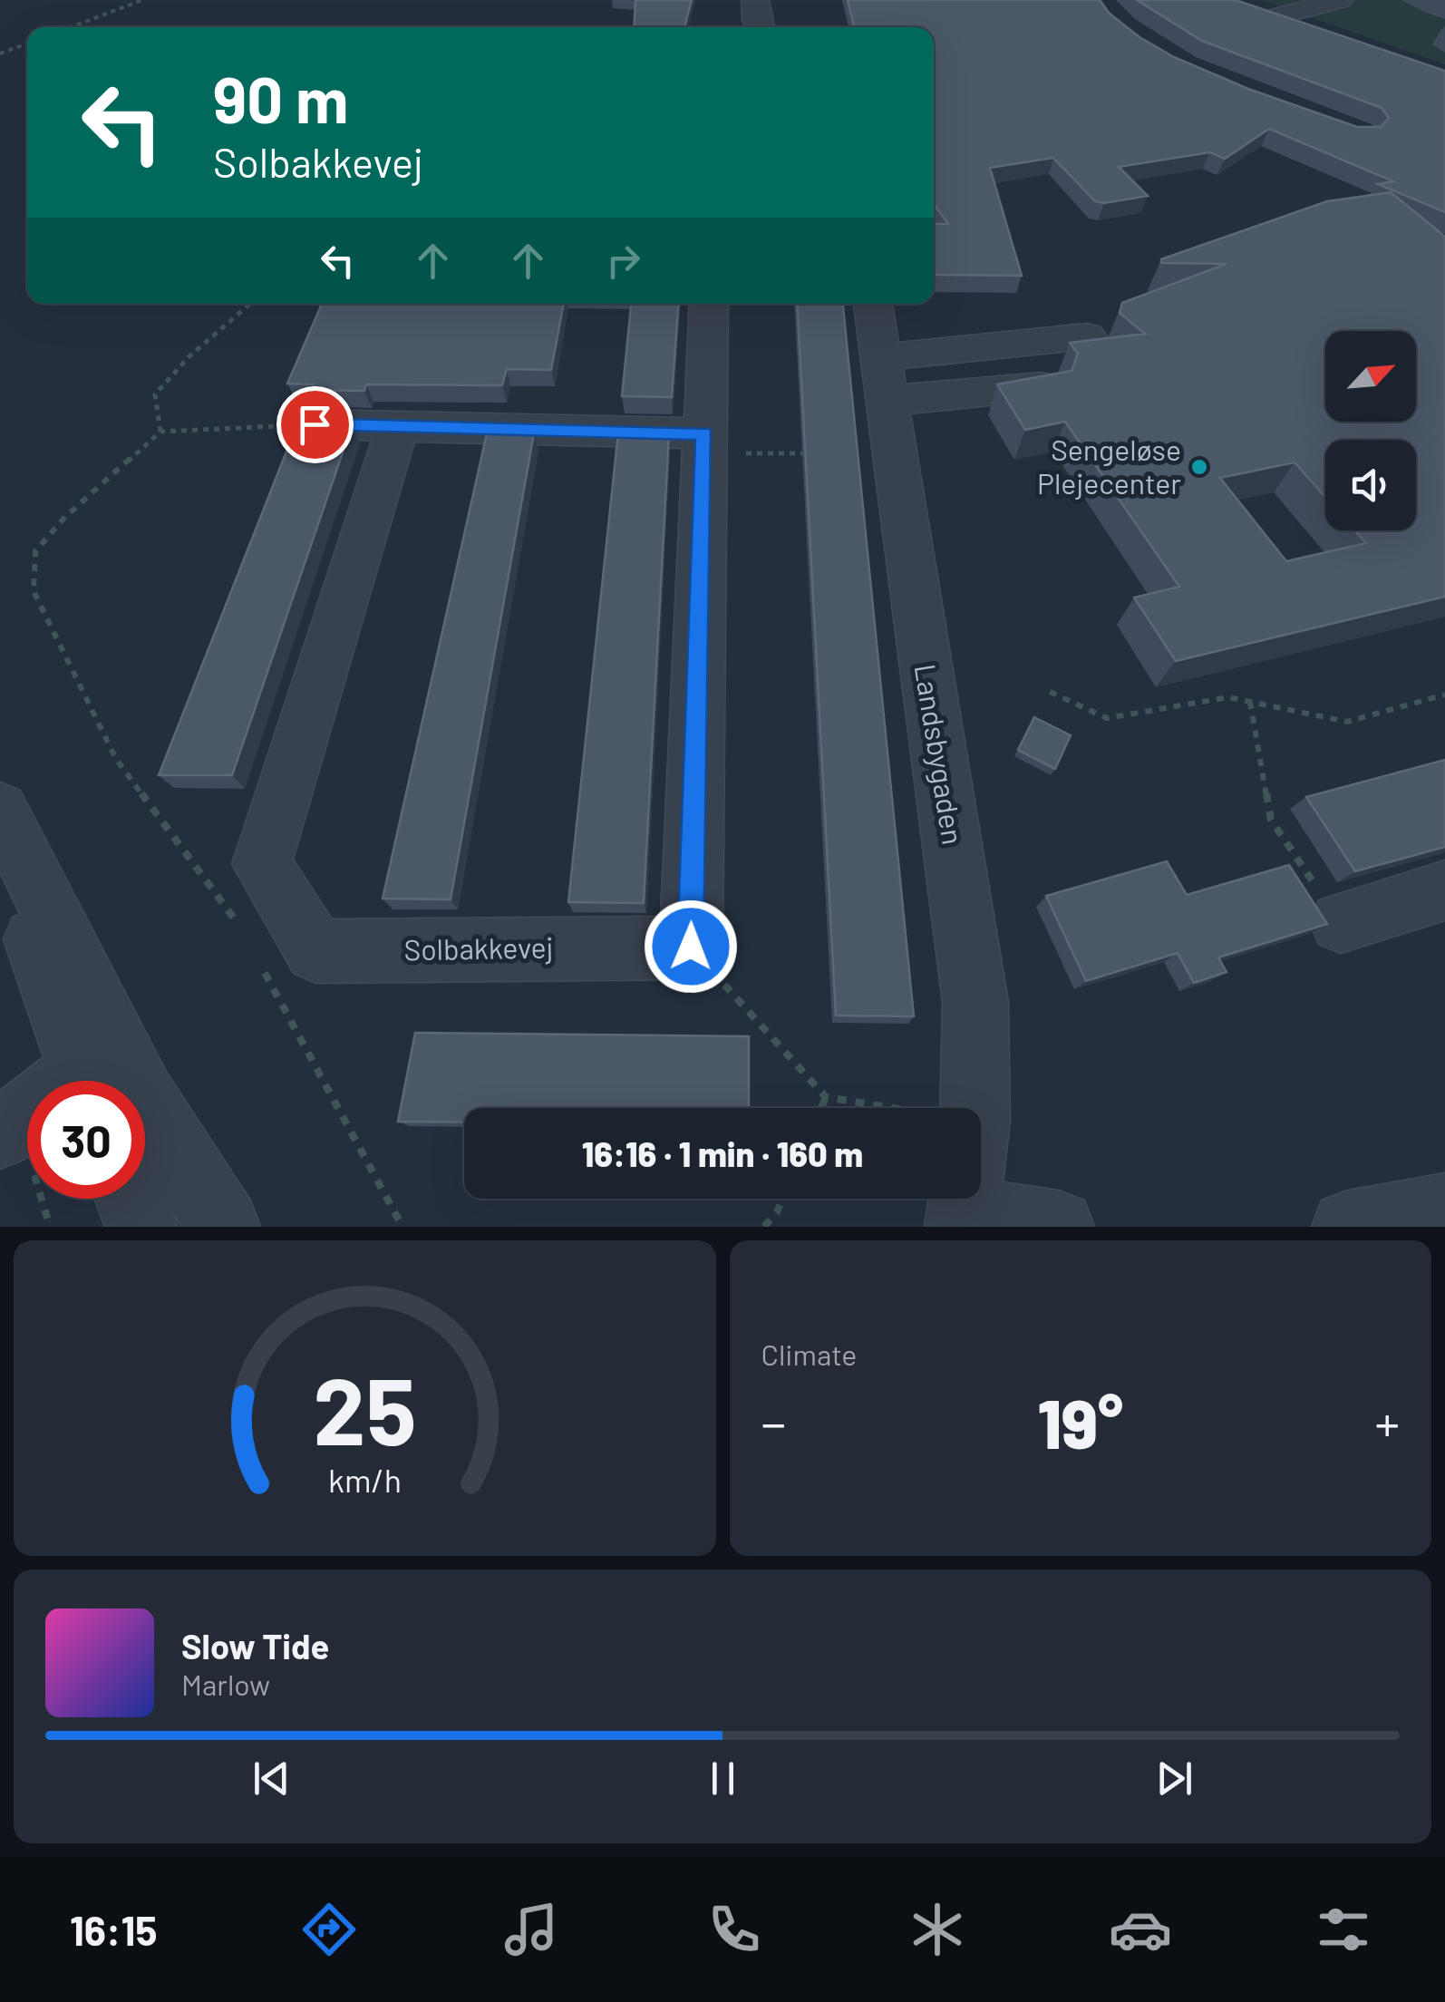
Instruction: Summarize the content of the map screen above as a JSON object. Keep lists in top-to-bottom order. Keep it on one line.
{"streets":{"street":["Landsbygaden","Solbakkevej"]},"places":["Sengeløse Plejecenter"],"north":"top right","page":{"turn":["90 m","Solbakkevej"],"limit":"30","trip":"16:16 · 1 min · 160 m","tile":"Climate","heat":["−","19°","+"],"song":["Slow Tide","Marlow"],"tabs":"16:15","gauge":["25","km/h"]}}
